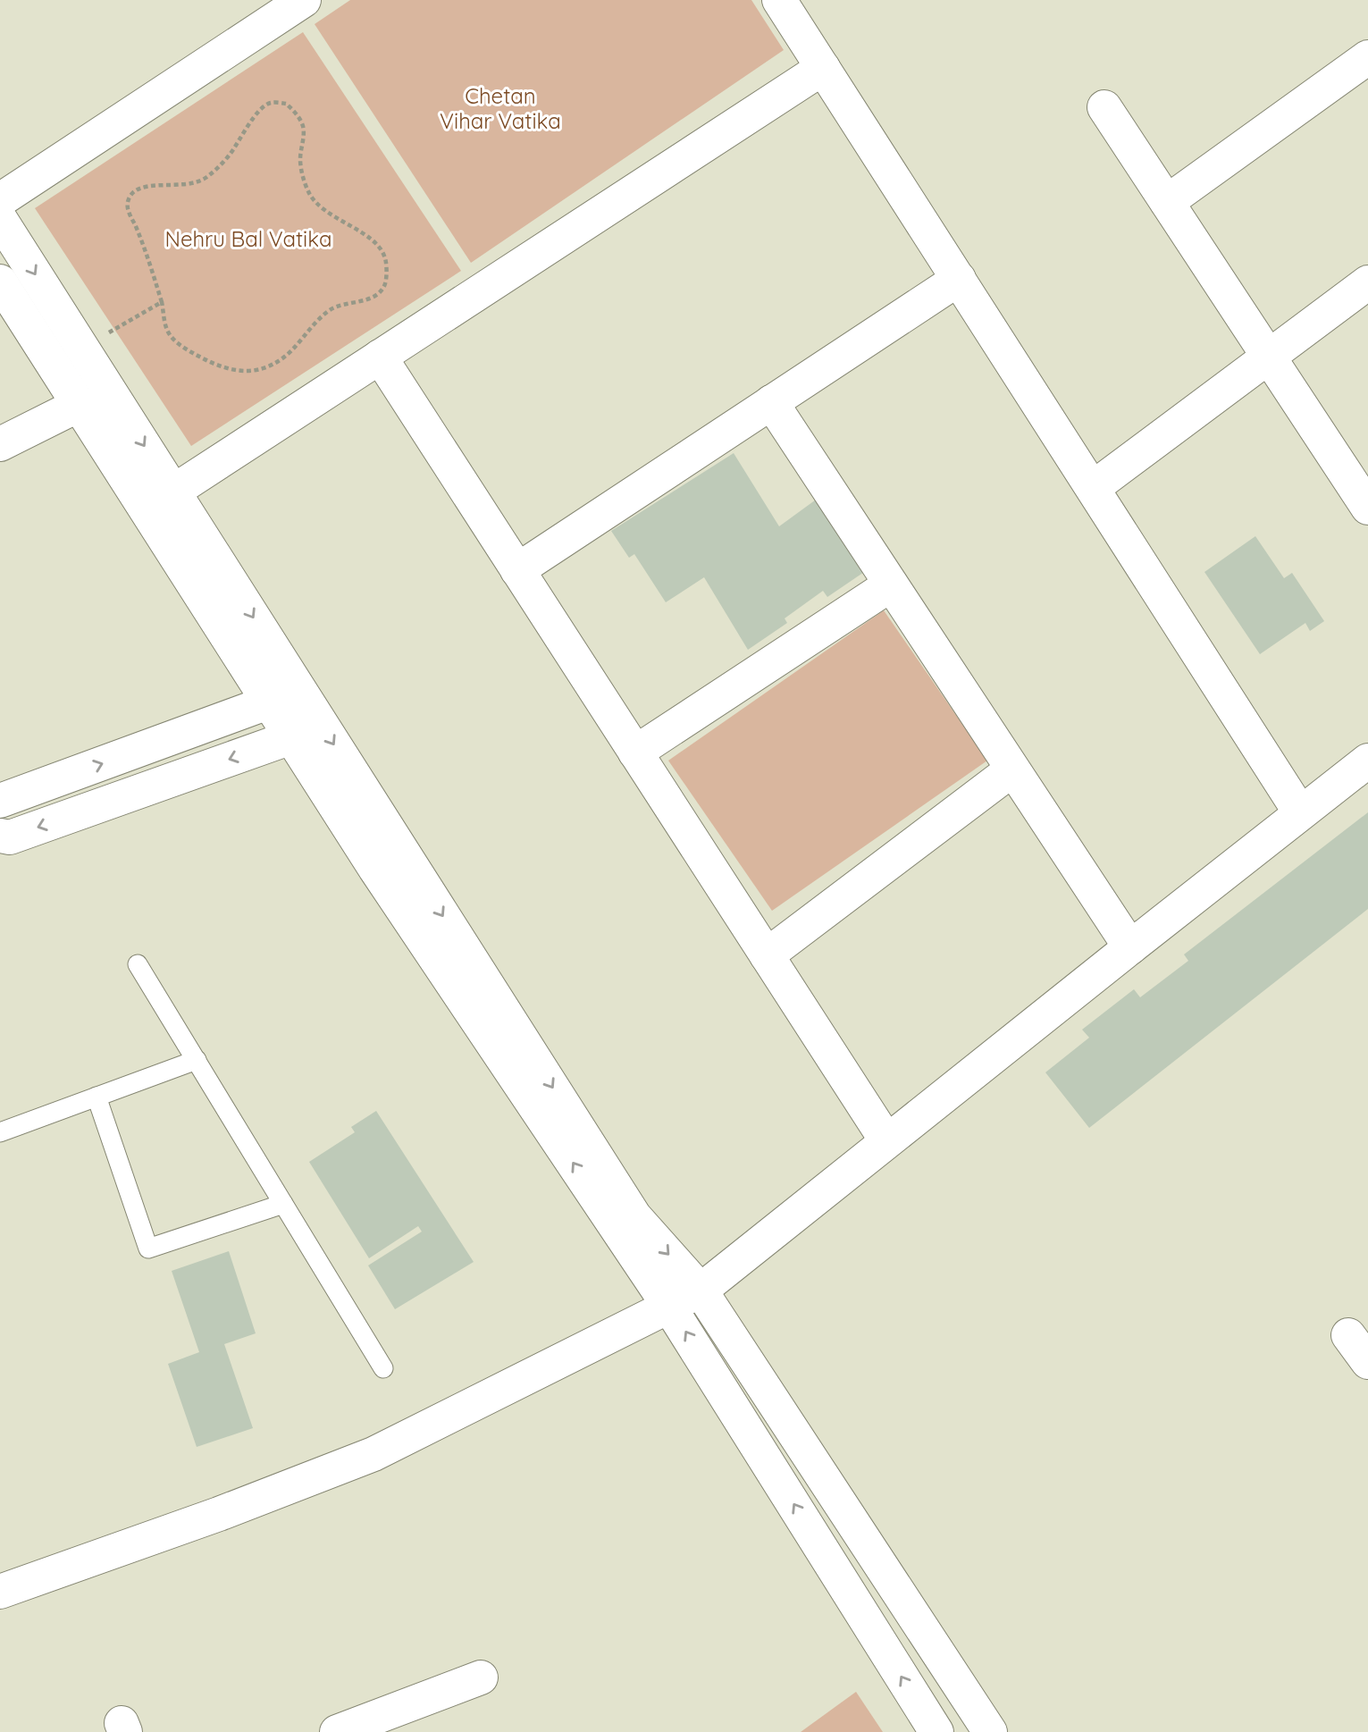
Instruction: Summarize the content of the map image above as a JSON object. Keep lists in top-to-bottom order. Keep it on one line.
{"parks":["Chetan Vihar Vatika","Nehru Bal Vatika"]}
